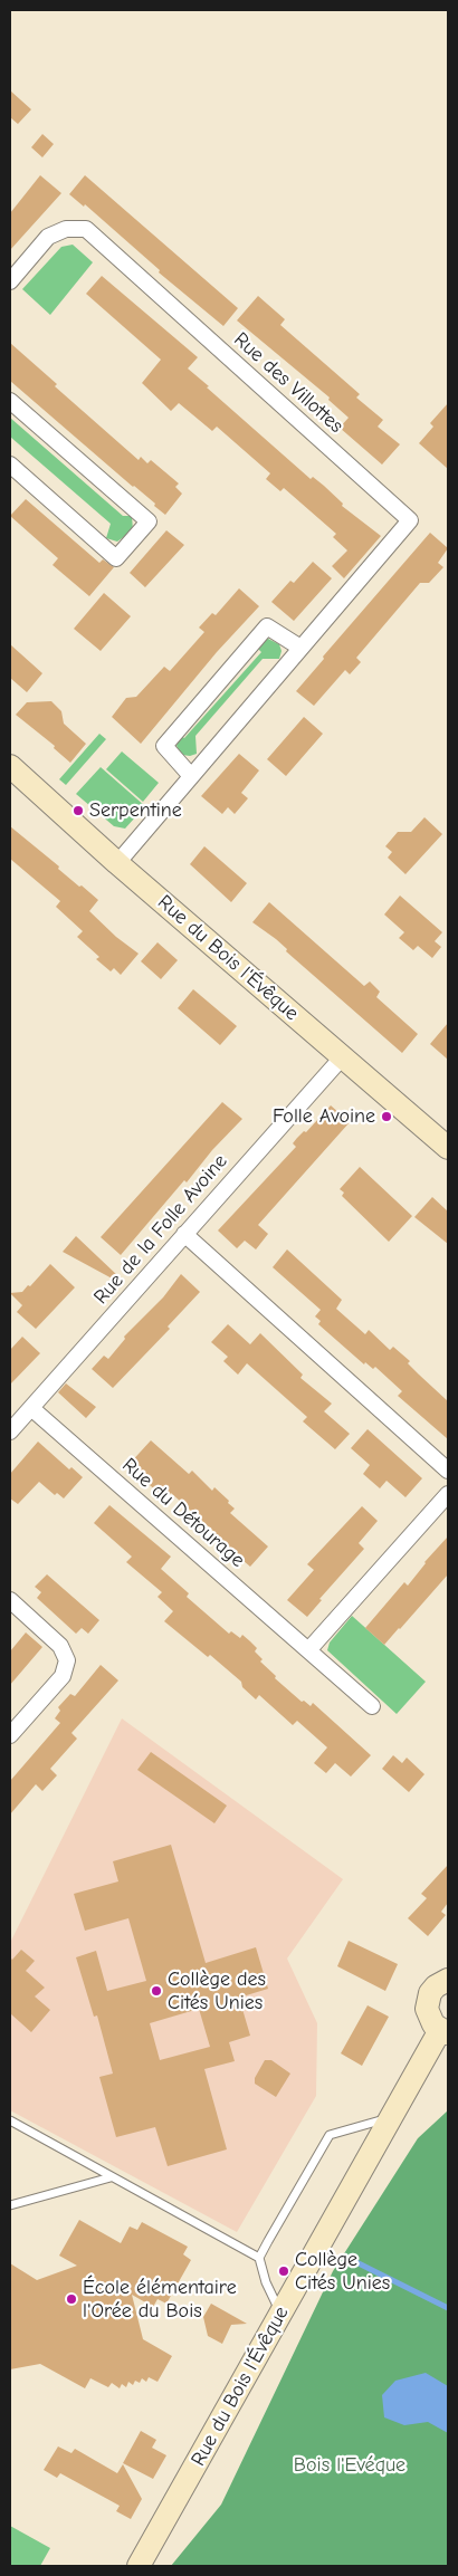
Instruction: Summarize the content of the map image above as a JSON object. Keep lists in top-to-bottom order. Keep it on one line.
{"streets":{"street":["Rue des Villottes","Rue du Bois l'Évêque","Rue de la Folle Avoine","Rue du Détourage"]},"crossings":[["Rue des Villottes","Rue du Bois l'Évêque"],["Rue du Bois l'Évêque","Rue de la Folle Avoine"],["Rue de la Folle Avoine","Rue du Détourage"]],"parks":["Bois l'Evéque"],"places":["Serpentine","Folle Avoine","Collège des Cités Unies","Collège Cités Unies","École élémentaire l'Orée du Bois"]}
